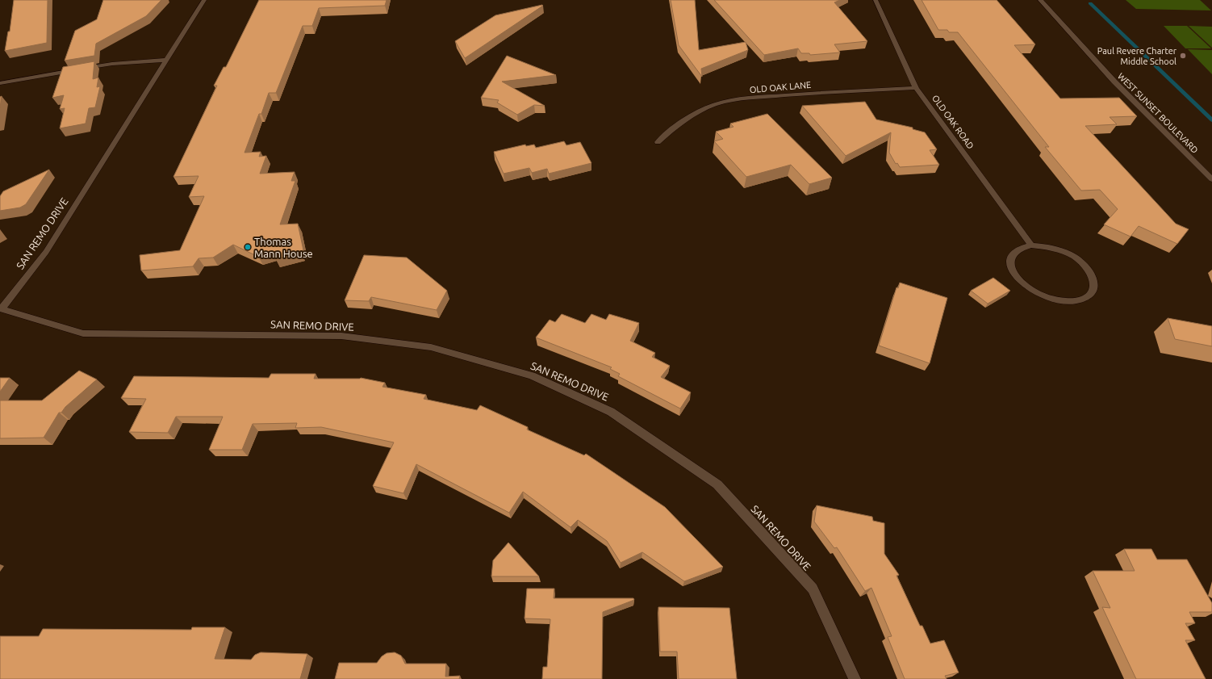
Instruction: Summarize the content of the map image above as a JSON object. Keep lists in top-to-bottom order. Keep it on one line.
{"streets":{"street":["OLD OAK LANE","WEST SUNSET BOULEVARD","OLD OAK ROAD","SAN REMO DRIVE"]},"crossings":[["OLD OAK LANE","OLD OAK ROAD"]],"places":["Paul Revere Charter Middle School","Thomas Mann House"]}
